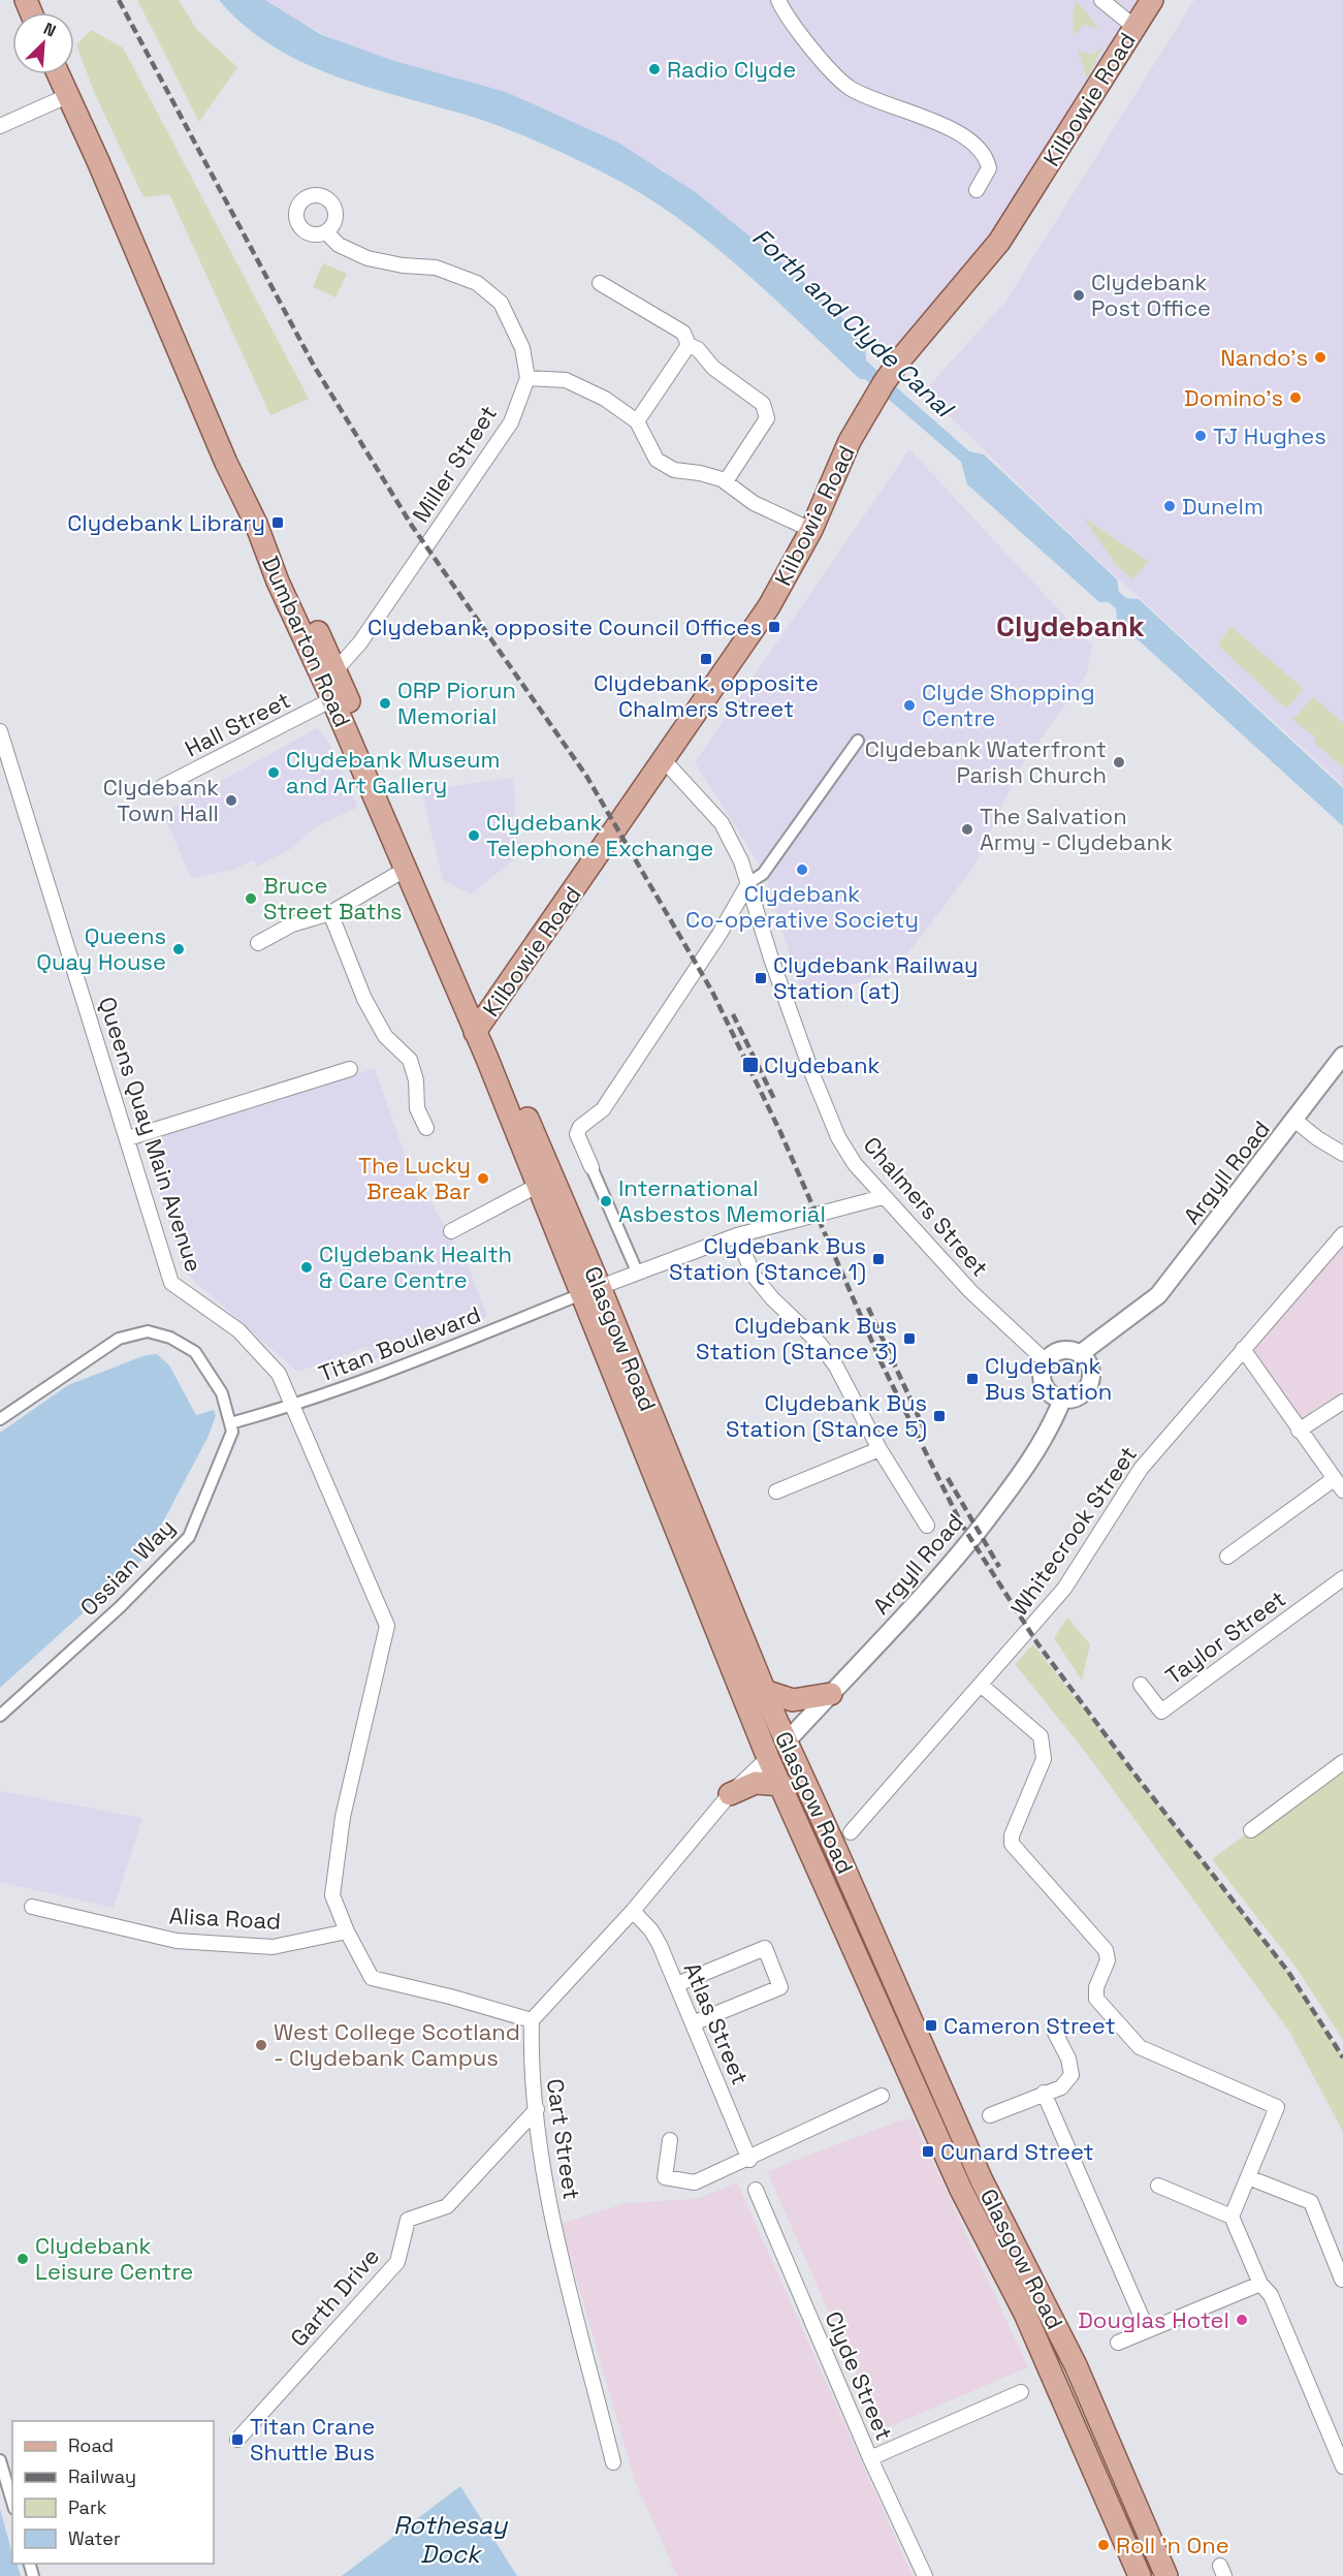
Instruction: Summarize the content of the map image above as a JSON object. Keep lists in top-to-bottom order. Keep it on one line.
{"streets":{"main road":["Kilbowie Road","Dumbarton Road","Glasgow Road"],"street":["Miller Street","Hall Street","Queens Quay Main Avenue","Argyll Road","Chalmers Street","Titan Boulevard","Whitecrook Street","Ossian Way","Taylor Street","Alisa Road","Atlas Street","Cart Street","Garth Drive","Clyde Street"]},"crossings":[["Kilbowie Road","Dumbarton Road"],["Kilbowie Road","Chalmers Street"],["Kilbowie Road","Glasgow Road"],["Miller Street","Dumbarton Road"],["Dumbarton Road","Hall Street"],["Dumbarton Road","Glasgow Road"],["Queens Quay Main Avenue","Titan Boulevard"],["Queens Quay Main Avenue","Alisa Road"],["Argyll Road","Chalmers Street"],["Argyll Road","Glasgow Road"],["Glasgow Road","Titan Boulevard"],["Glasgow Road","Whitecrook Street"],["Titan Boulevard","Ossian Way"],["Cart Street","Garth Drive"]],"districts":["Clydebank"],"water":["Forth and Clyde Canal","Rothesay Dock"],"places":{"other":["Radio Clyde","Clydebank Post Office","Nando's","Domino's","TJ Hughes","Dunelm","ORP Piorun Memorial","Clyde Shopping Centre","Clydebank Waterfront Parish Church","Clydebank Museum and Art Gallery","Clydebank Town Hall","The Salvation Army - Clydebank","Clydebank Telephone Exchange","Clydebank Co-operative Society","Bruce Street Baths","Queens Quay House","The Lucky Break Bar","International Asbestos Memorial","Clydebank Health & Care Centre","West College Scotland - Clydebank Campus","Clydebank Leisure Centre","Douglas Hotel","Roll 'n One"],"transit":["Clydebank Library","Clydebank, opposite Council Offices","Clydebank, opposite Chalmers Street","Clydebank Railway Station (at)","Clydebank","Clydebank Bus Station (Stance 1)","Clydebank Bus Station (Stance 3)","Clydebank Bus Station","Clydebank Bus Station (Stance 5)","Cameron Street","Cunard Street","Titan Crane Shuttle Bus"]},"legend":["Road","Railway","Park","Water"],"north":"top right"}
